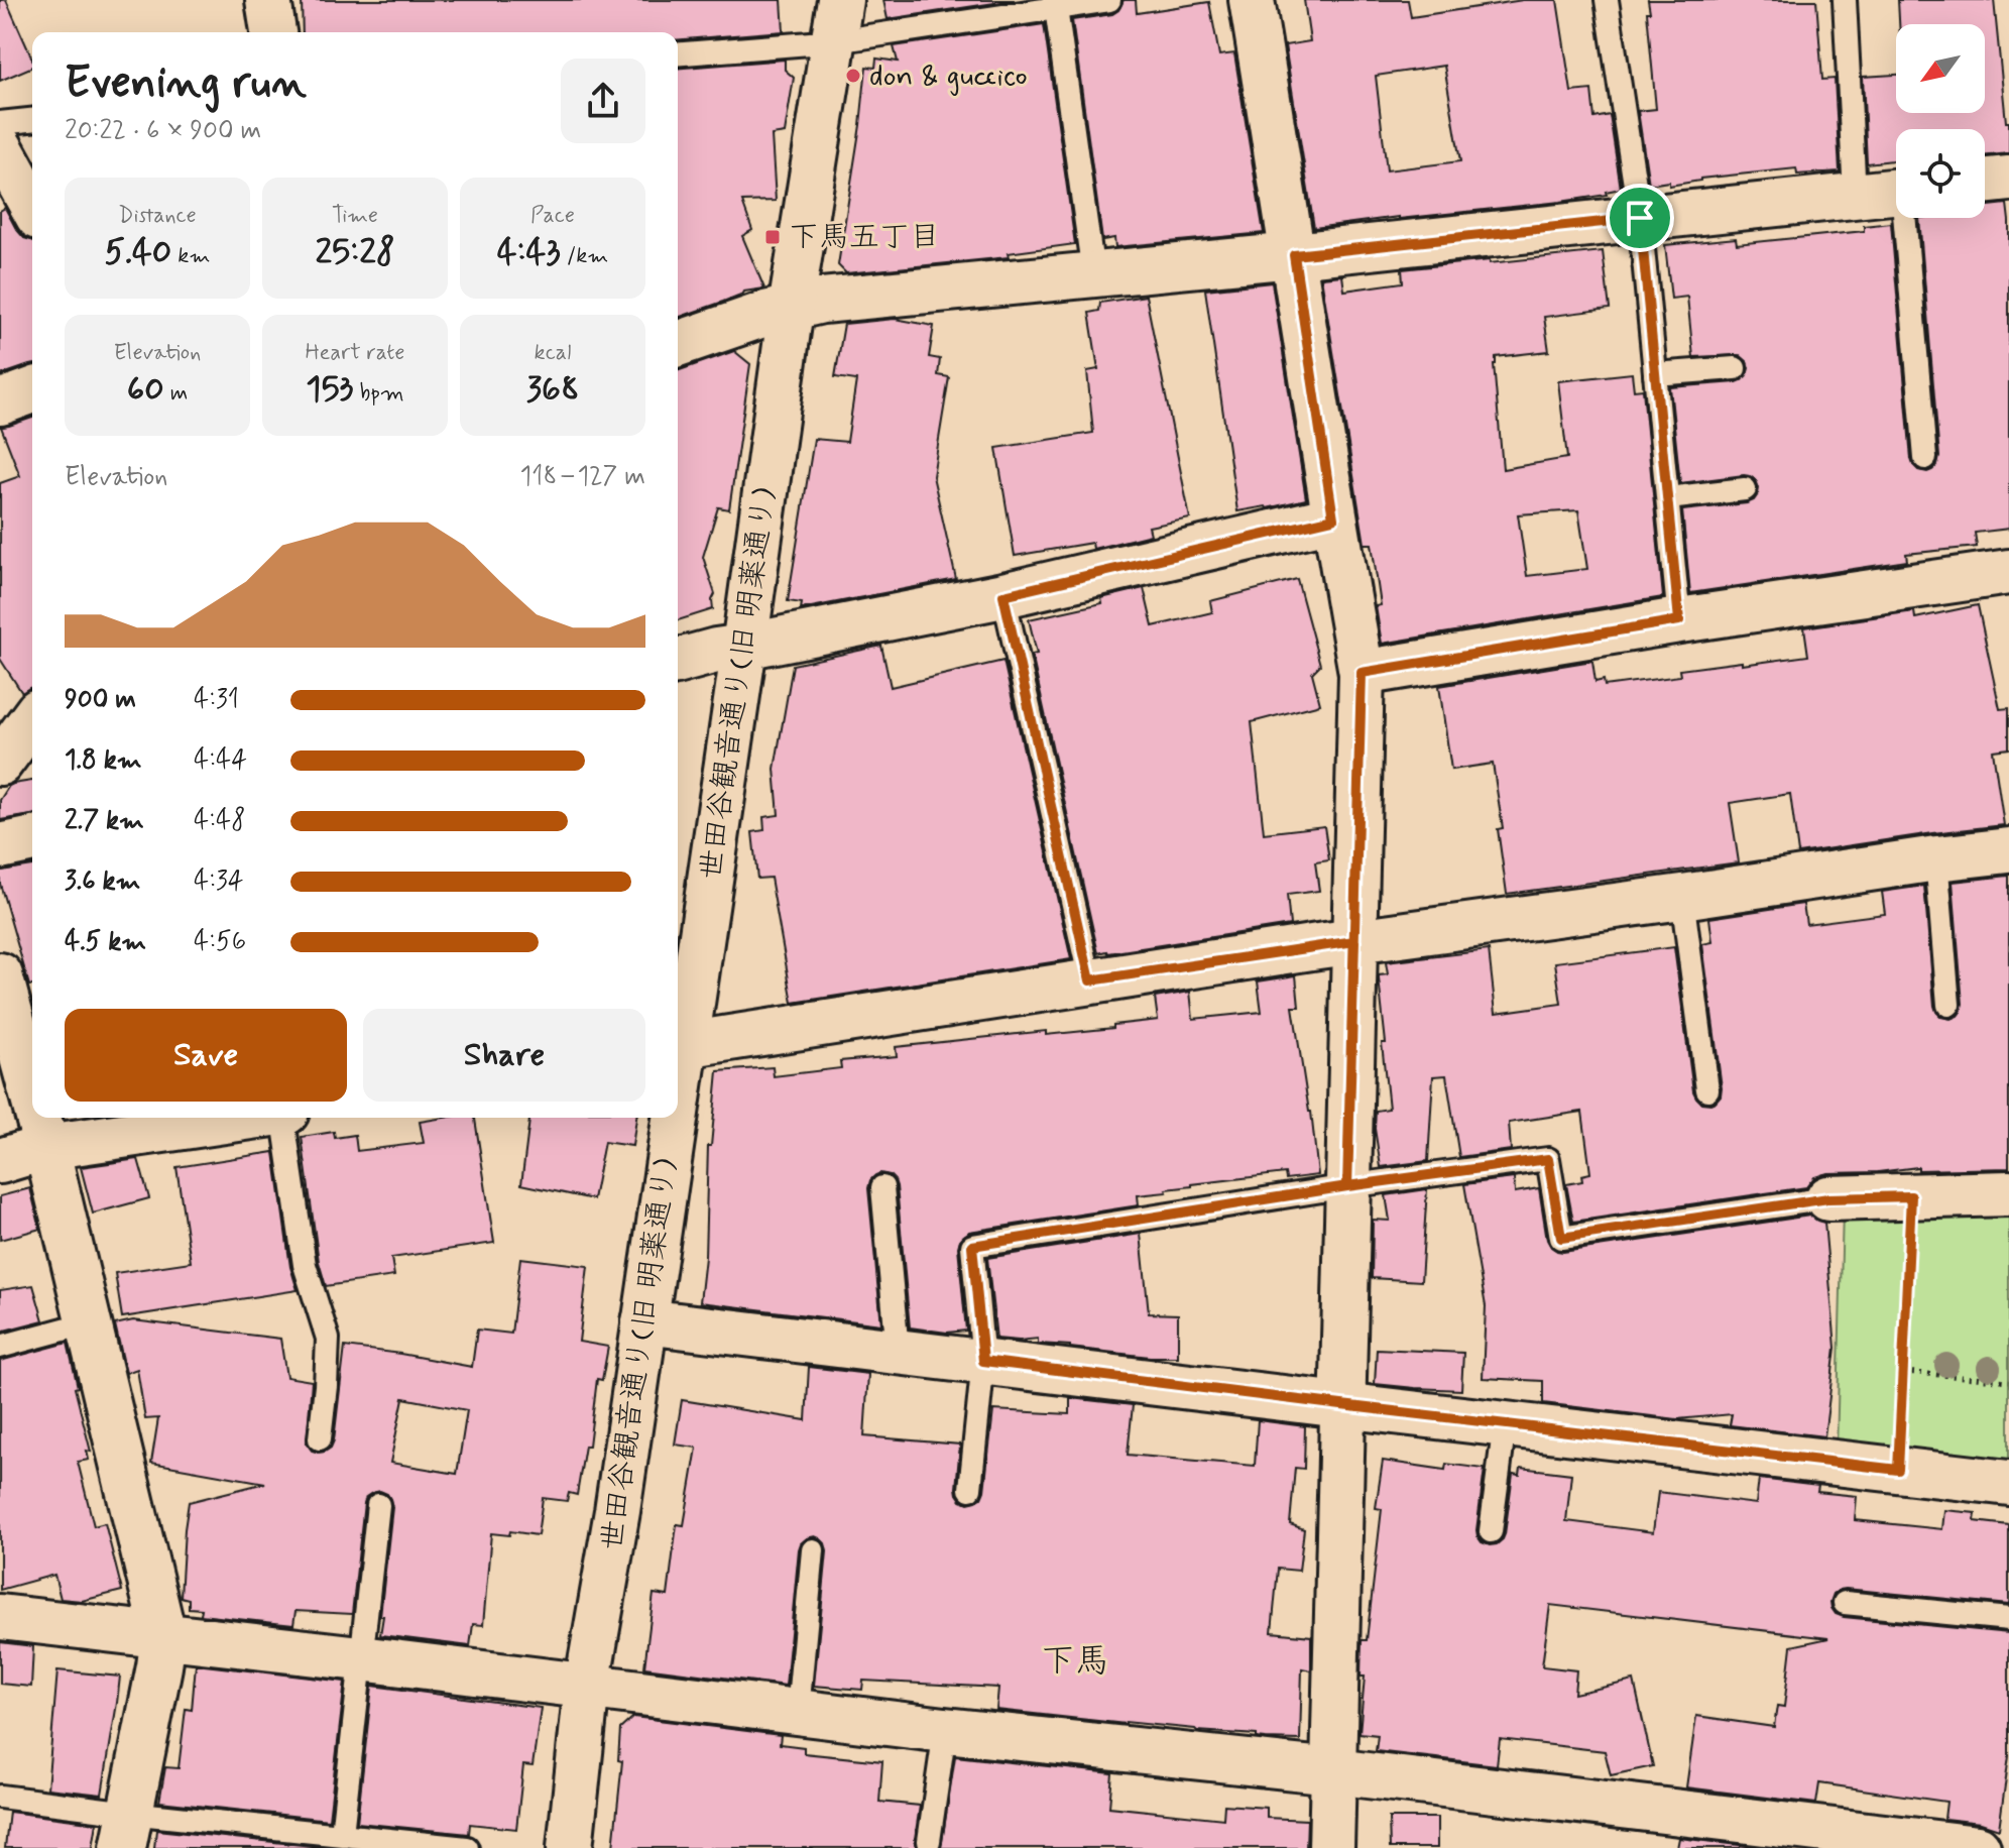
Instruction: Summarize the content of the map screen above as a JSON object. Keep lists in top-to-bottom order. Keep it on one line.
{"streets":{"street":["世田谷観音通り(旧 明薬通り)"]},"districts":["下馬"],"places":{"other":["don & guccico"],"transit":["下馬五丁目"]},"north":"bottom left","page":{"heading":["Evening run","20:22 · 6 × 900 m"],"stats":[["Distance","5.40 km"],["Time","25:28"],["Pace","4:43 /km"],["Elevation","60 m"],["Heart rate","153 bpm"],["kcal","368"]],"chart":["Elevation","118–127 m"],"list":[{"name":"900 m","note":"4:31"},{"name":"1.8 km","note":"4:44"},{"name":"2.7 km","note":"4:48"},{"name":"3.6 km","note":"4:34"},{"name":"4.5 km","note":"4:56"}],"buttons":["Save","Share"]}}
